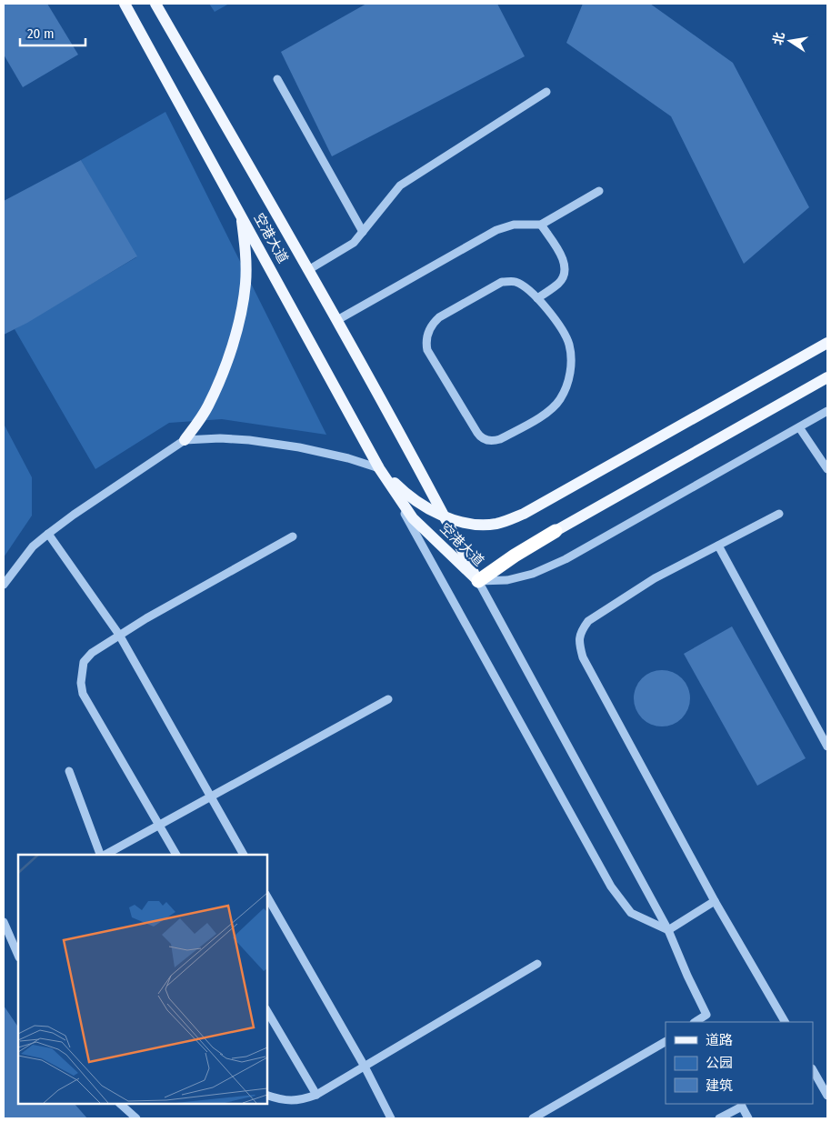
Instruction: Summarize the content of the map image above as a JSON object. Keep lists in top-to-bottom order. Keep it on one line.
{"streets":{"main road":["空港大道"]},"legend":["道路","公园","建筑"],"scale_bar":"20 m","north":"left"}
